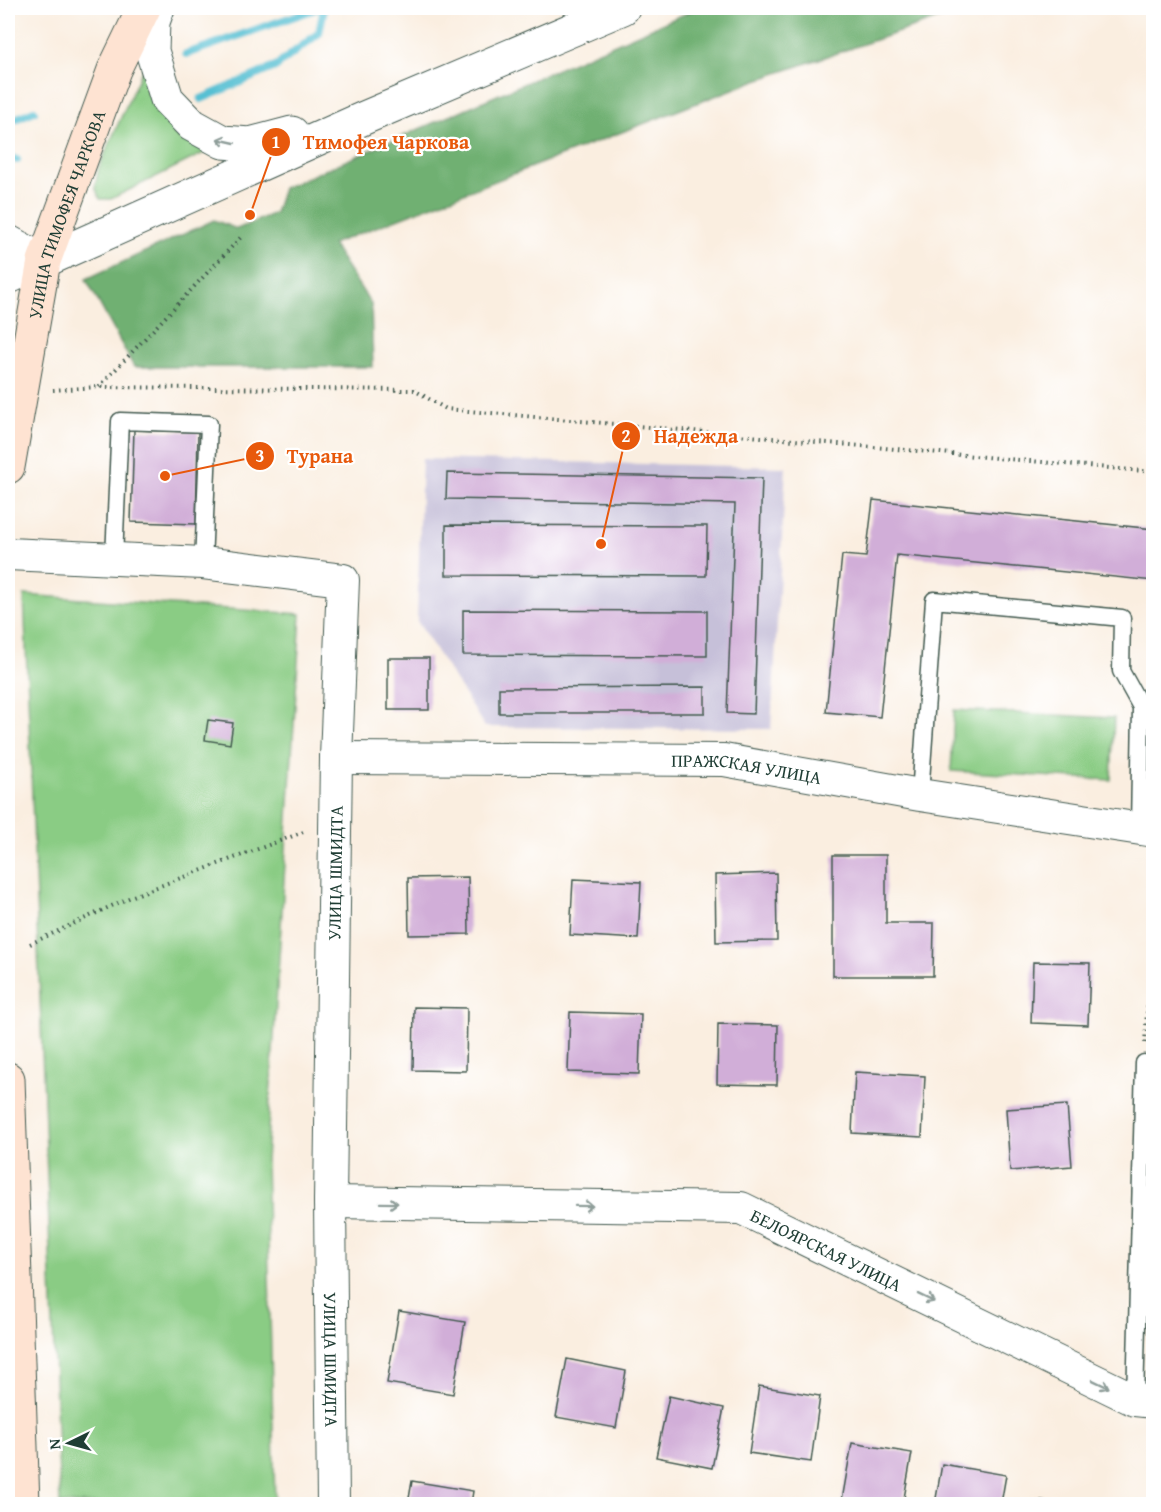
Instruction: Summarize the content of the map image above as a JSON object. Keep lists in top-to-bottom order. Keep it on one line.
{"streets":{"main road":["УЛИЦА ТИМОФЕЯ ЧАРКОВА"],"street":["ПРАЖСКАЯ УЛИЦА","УЛИЦА ШМИДТА","БЕЛОЯРСКАЯ УЛИЦА"]},"crossings":[["ПРАЖСКАЯ УЛИЦА","УЛИЦА ШМИДТА"],["УЛИЦА ШМИДТА","БЕЛОЯРСКАЯ УЛИЦА"]],"one_way":["БЕЛОЯРСКАЯ УЛИЦА"],"places":["Тимофея Чаркова","Турана","Надежда"],"north":"left"}
